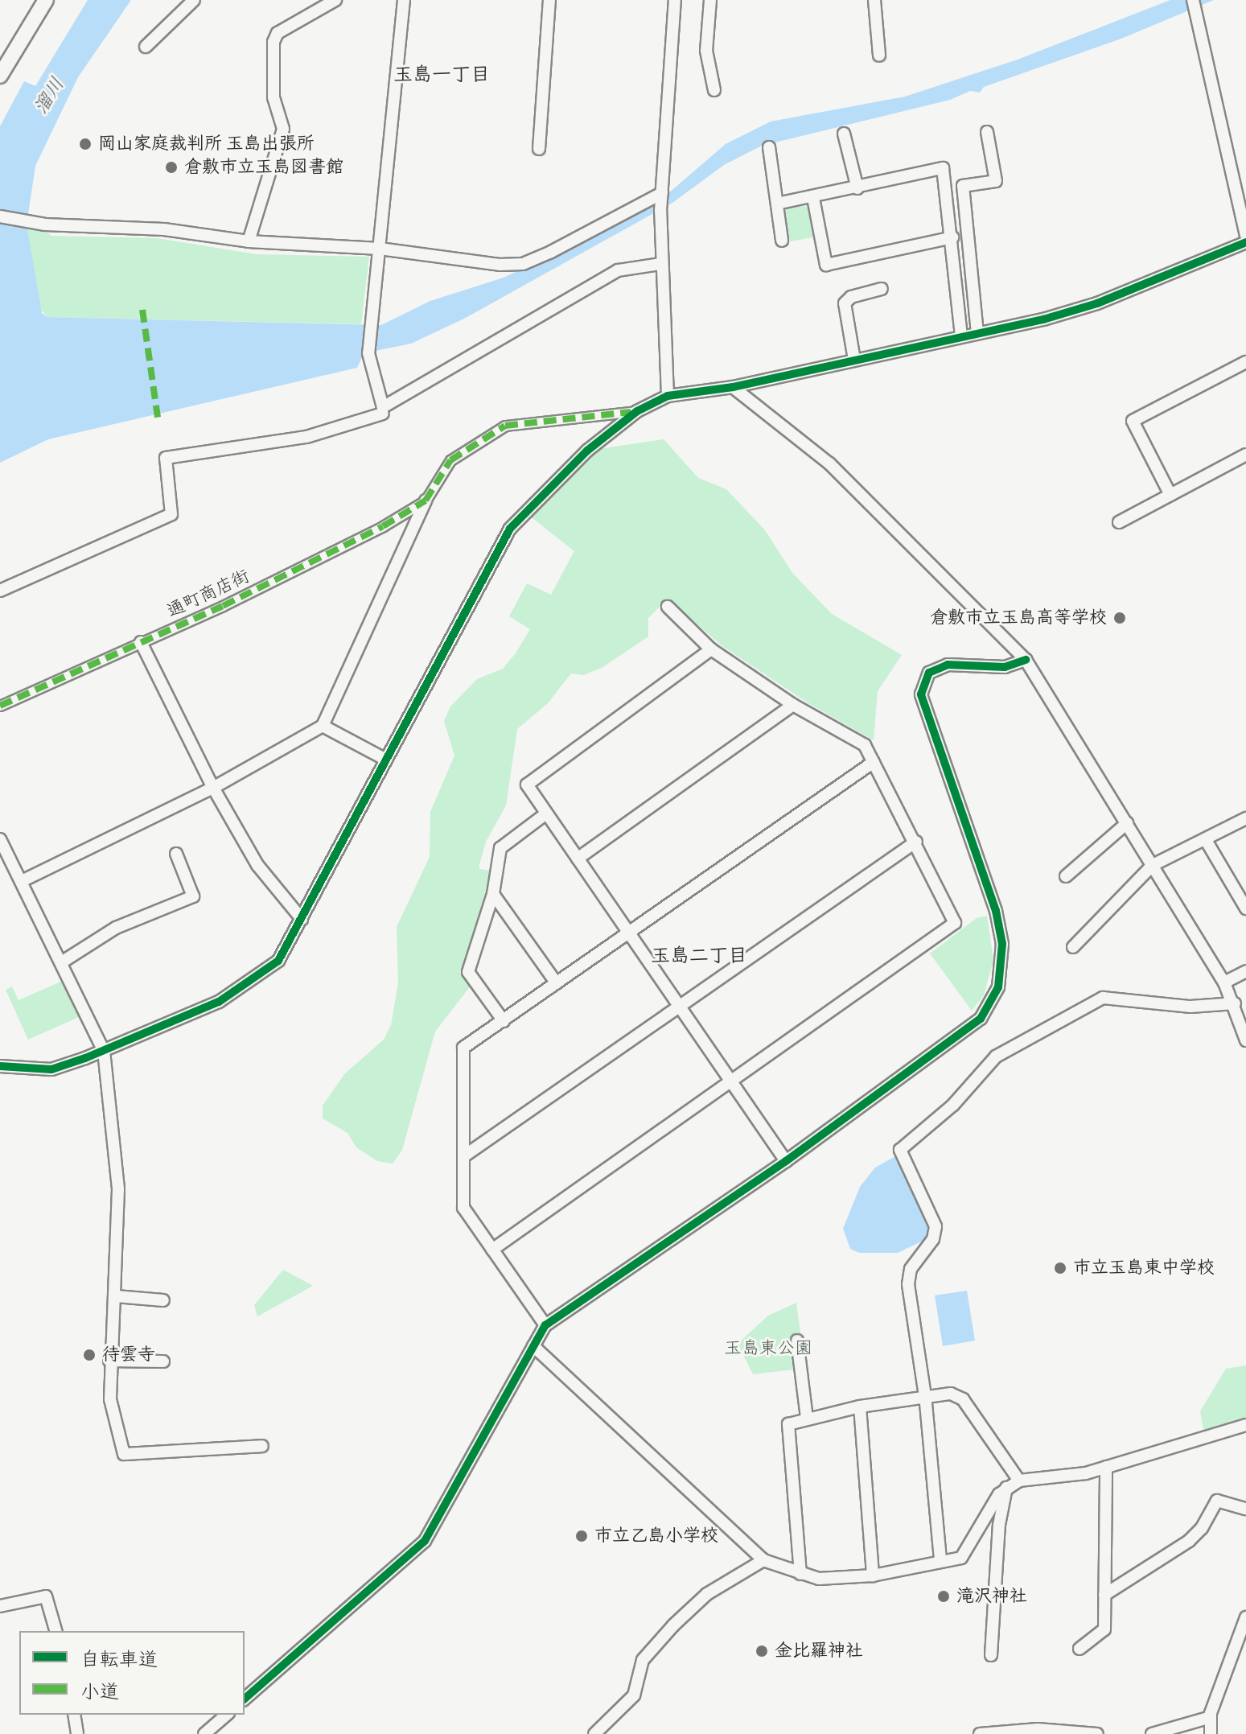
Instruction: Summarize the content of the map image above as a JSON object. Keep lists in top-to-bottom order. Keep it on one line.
{"streets":{"street":["通町商店街"]},"districts":["玉島一丁目","玉島二丁目"],"water":["溜川"],"parks":["玉島東公園"],"places":["岡山家庭裁判所 玉島出張所","倉敷市立玉島図書館","倉敷市立玉島高等学校","市立玉島東中学校","待雲寺","市立乙島小学校","滝沢神社","金比羅神社"],"legend":["自転車道","小道"]}
